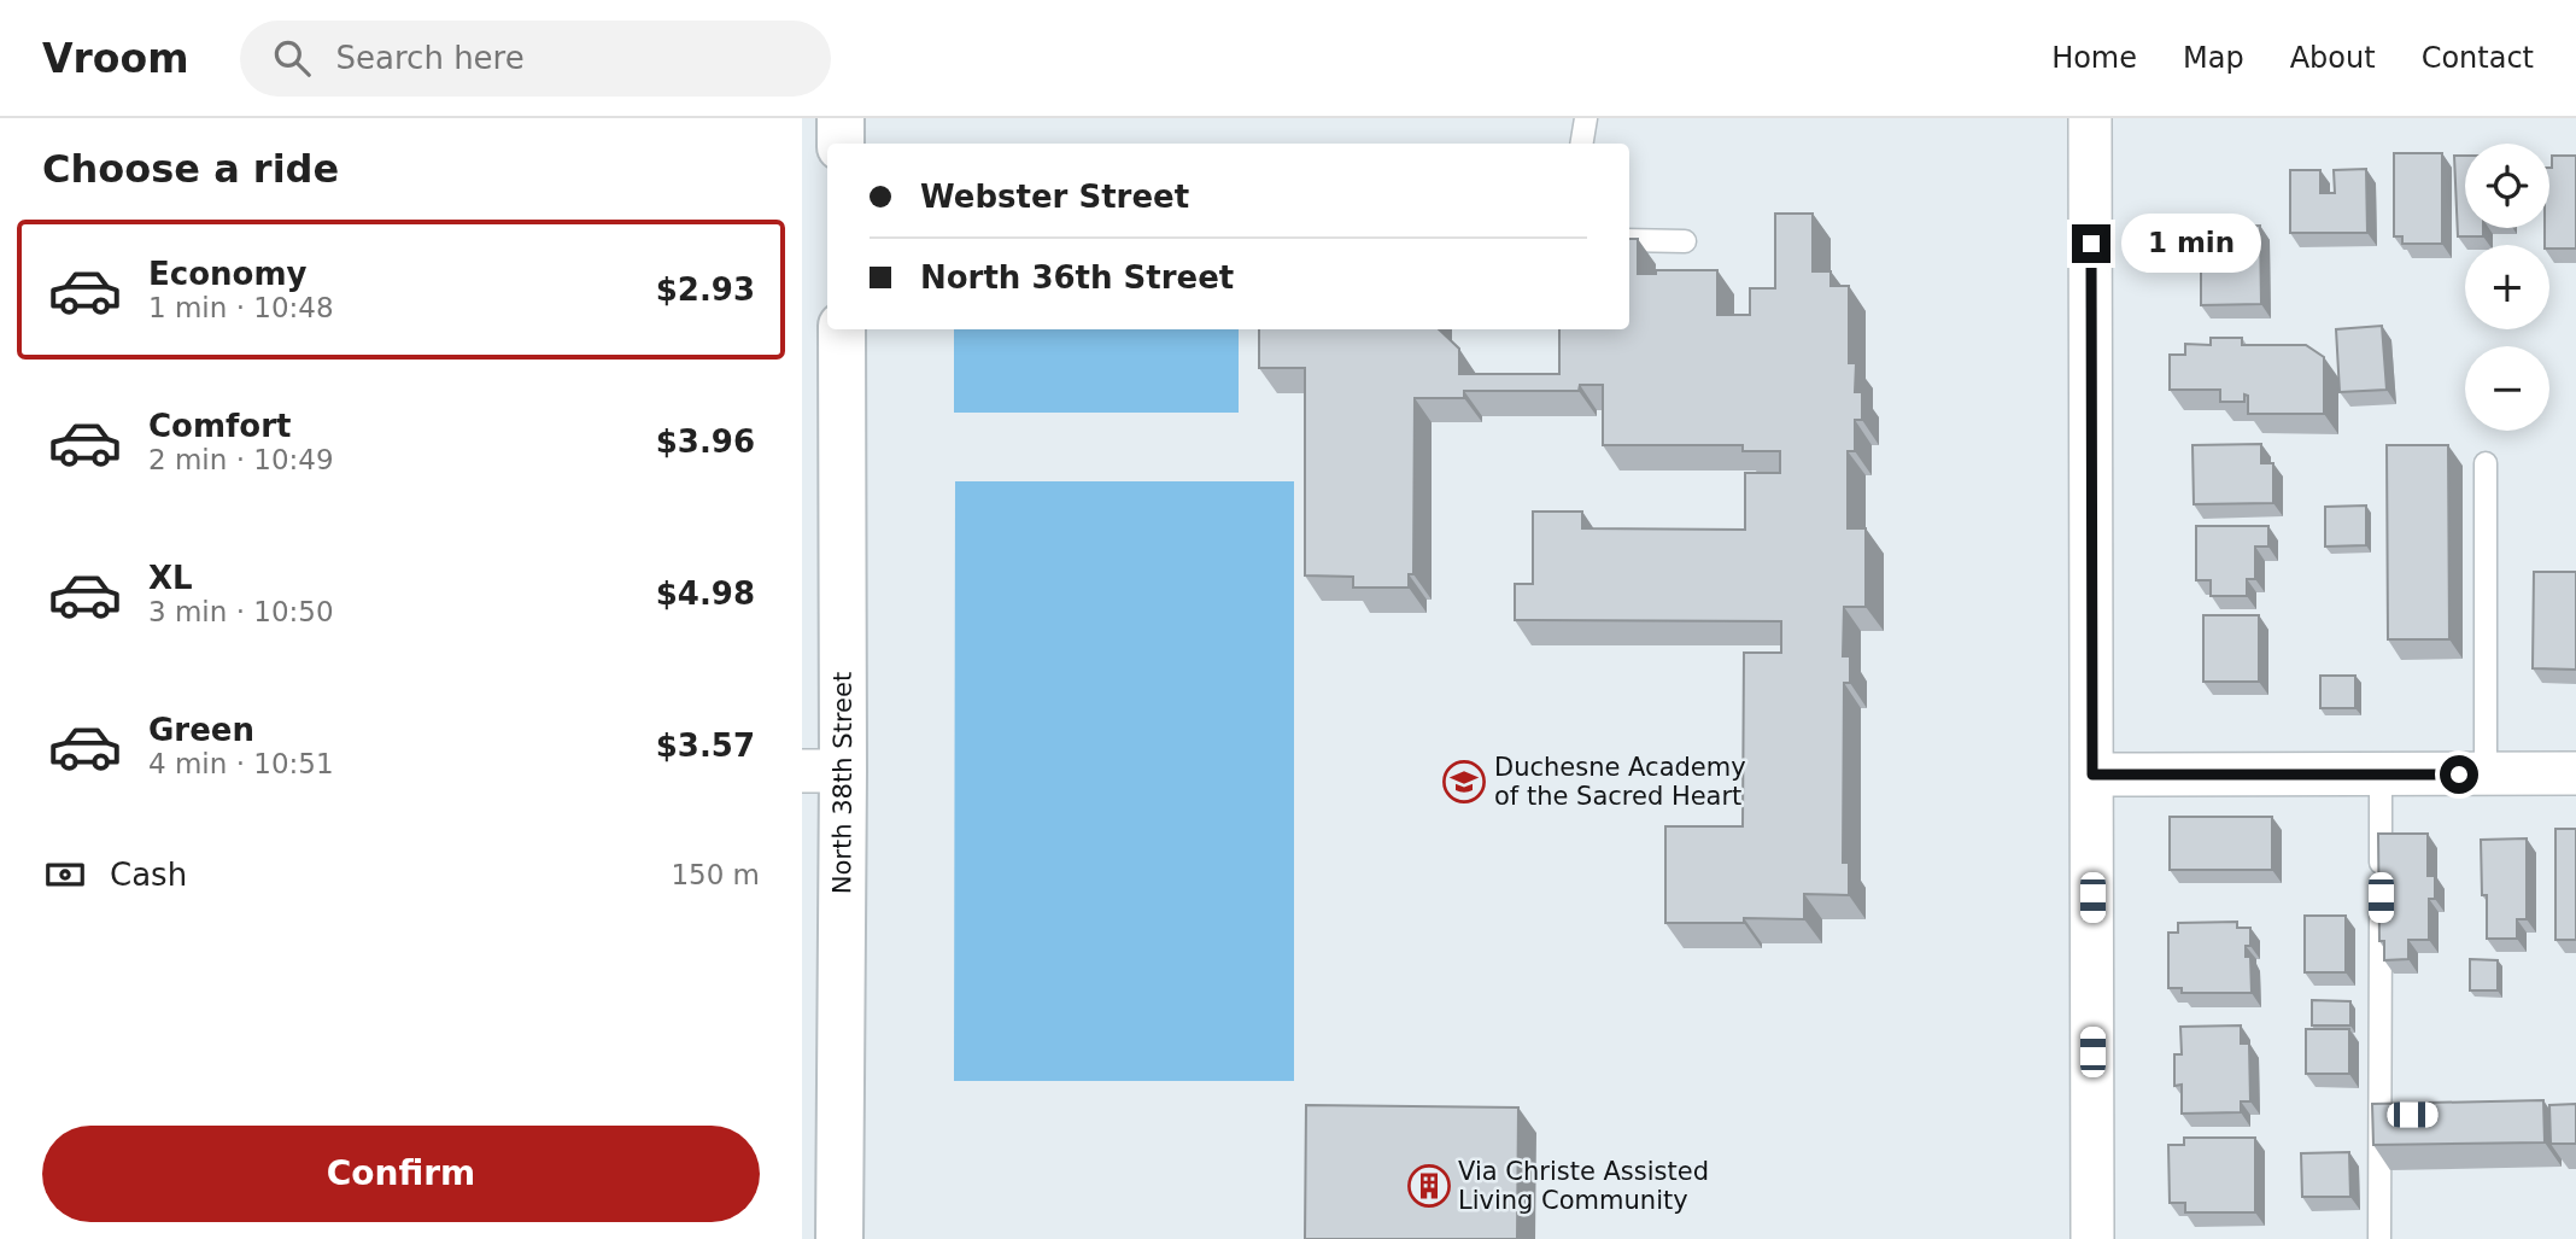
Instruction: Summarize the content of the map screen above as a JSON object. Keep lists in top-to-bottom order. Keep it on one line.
{"streets":{"street":["North 38th Street"]},"places":{"school or university":["Duchesne Academy of the Sacred Heart"],"building":["Via Christe Assisted Living Community"]},"page":{"header":"Vroom","search":"Search here","nav":["Home","Map","About","Contact"],"heading":"Choose a ride","map_buttons":["+","−"],"banner":["Webster Street","North 36th Street"],"bubble":"1 min","list":[{"name":"Economy","note":"1 min · 10:48","value":"$2.93"},{"name":"Comfort","note":"2 min · 10:49","value":"$3.96"},{"name":"XL","note":"3 min · 10:50","value":"$4.98"},{"name":"Green","note":"4 min · 10:51","value":"$3.57"}],"pay":["Cash","150 m"],"buttons":"Confirm"}}
